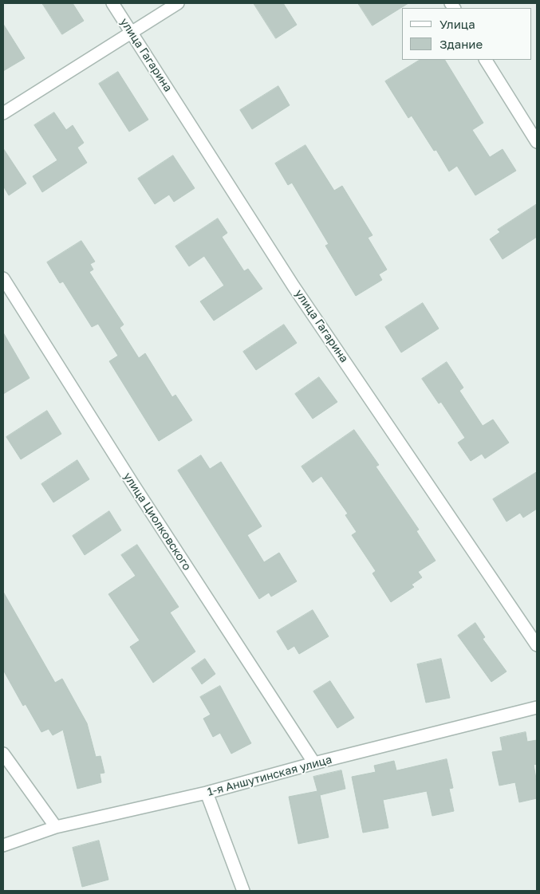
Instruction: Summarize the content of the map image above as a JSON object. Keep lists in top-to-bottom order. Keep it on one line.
{"streets":{"street":["улица Гагарина","улица Циолковского","1-я Аншутинская улица"]},"crossings":[["улица Циолковского","1-я Аншутинская улица"]],"legend":["Улица","Здание"]}
